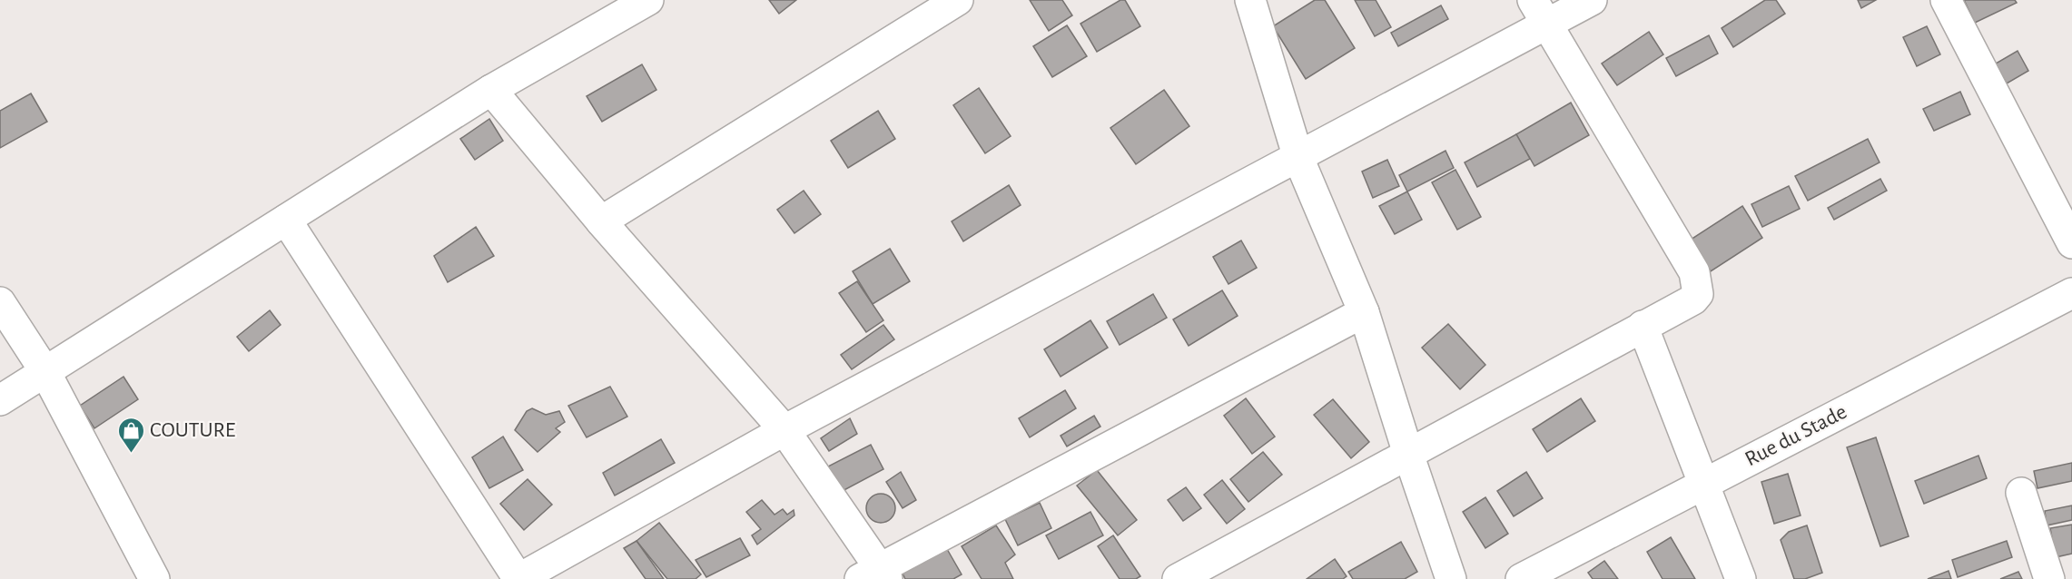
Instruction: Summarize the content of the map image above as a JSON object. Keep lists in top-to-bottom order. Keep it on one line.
{"streets":{"street":["Rue du Stade"]},"places":{"shop":["COUTURE"]}}
